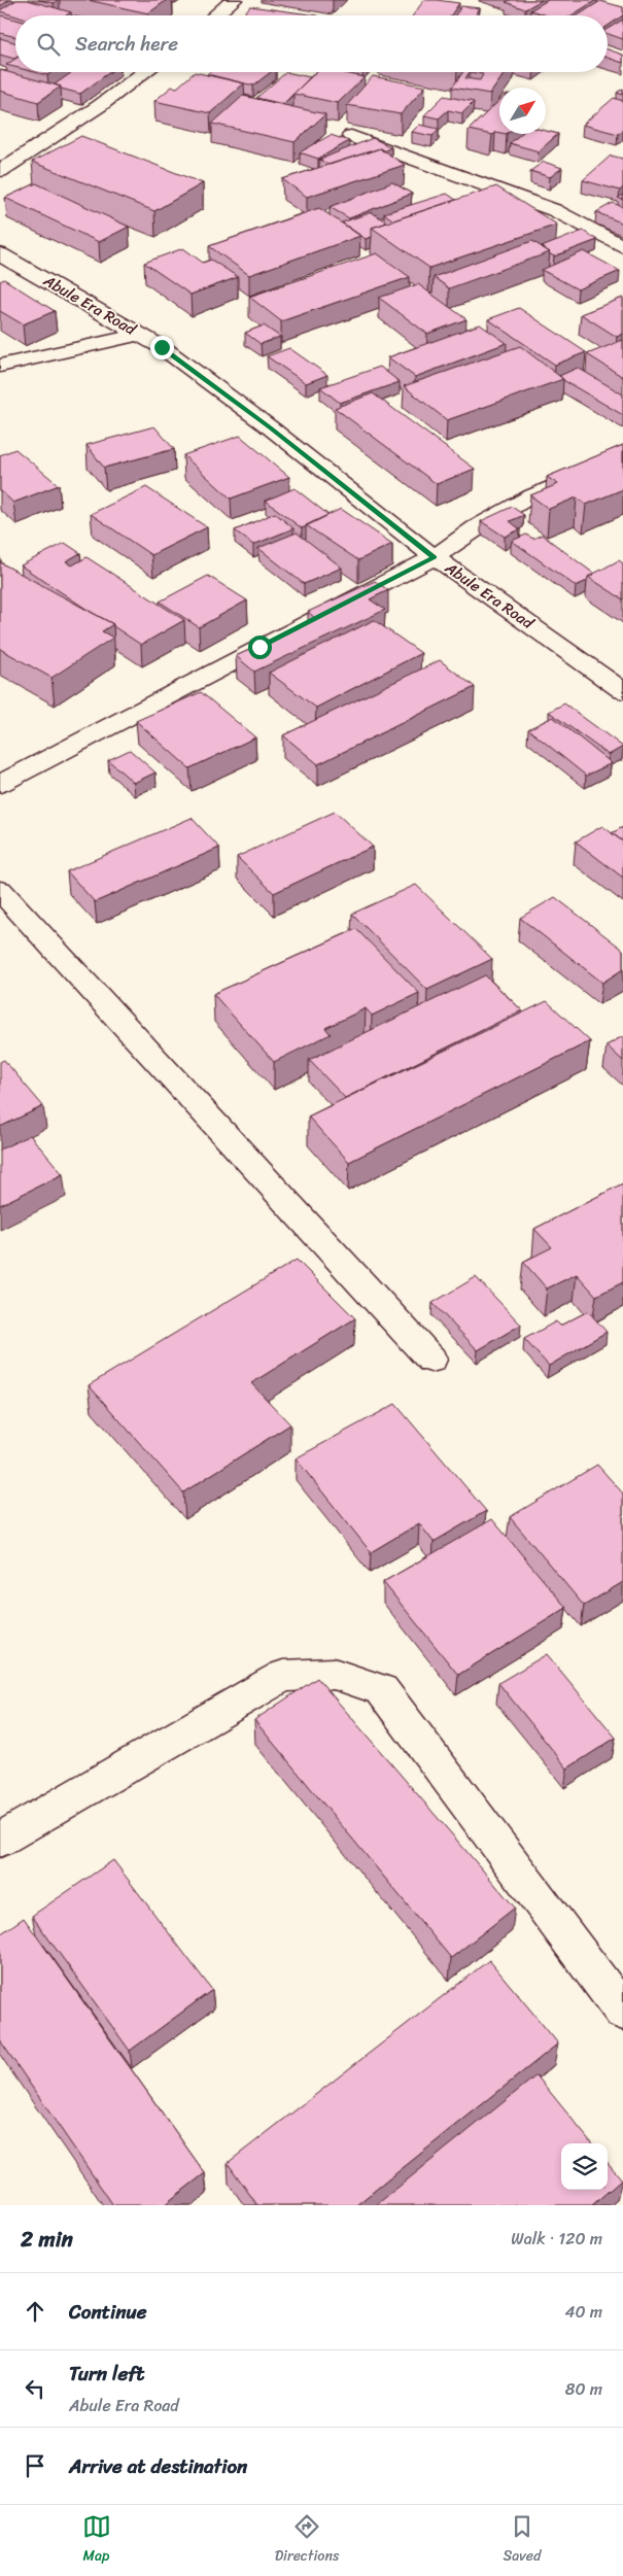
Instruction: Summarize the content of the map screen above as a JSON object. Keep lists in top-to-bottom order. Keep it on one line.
{"streets":{"street":["Abule Era Road"]},"north":"top right","page":{"search":"Search here","heading":["2 min","Walk · 120 m"],"list":[["Continue","40 m"],["Turn left","Abule Era Road","80 m"],"Arrive at destination"],"nav":["Map","Directions","Saved"]}}
